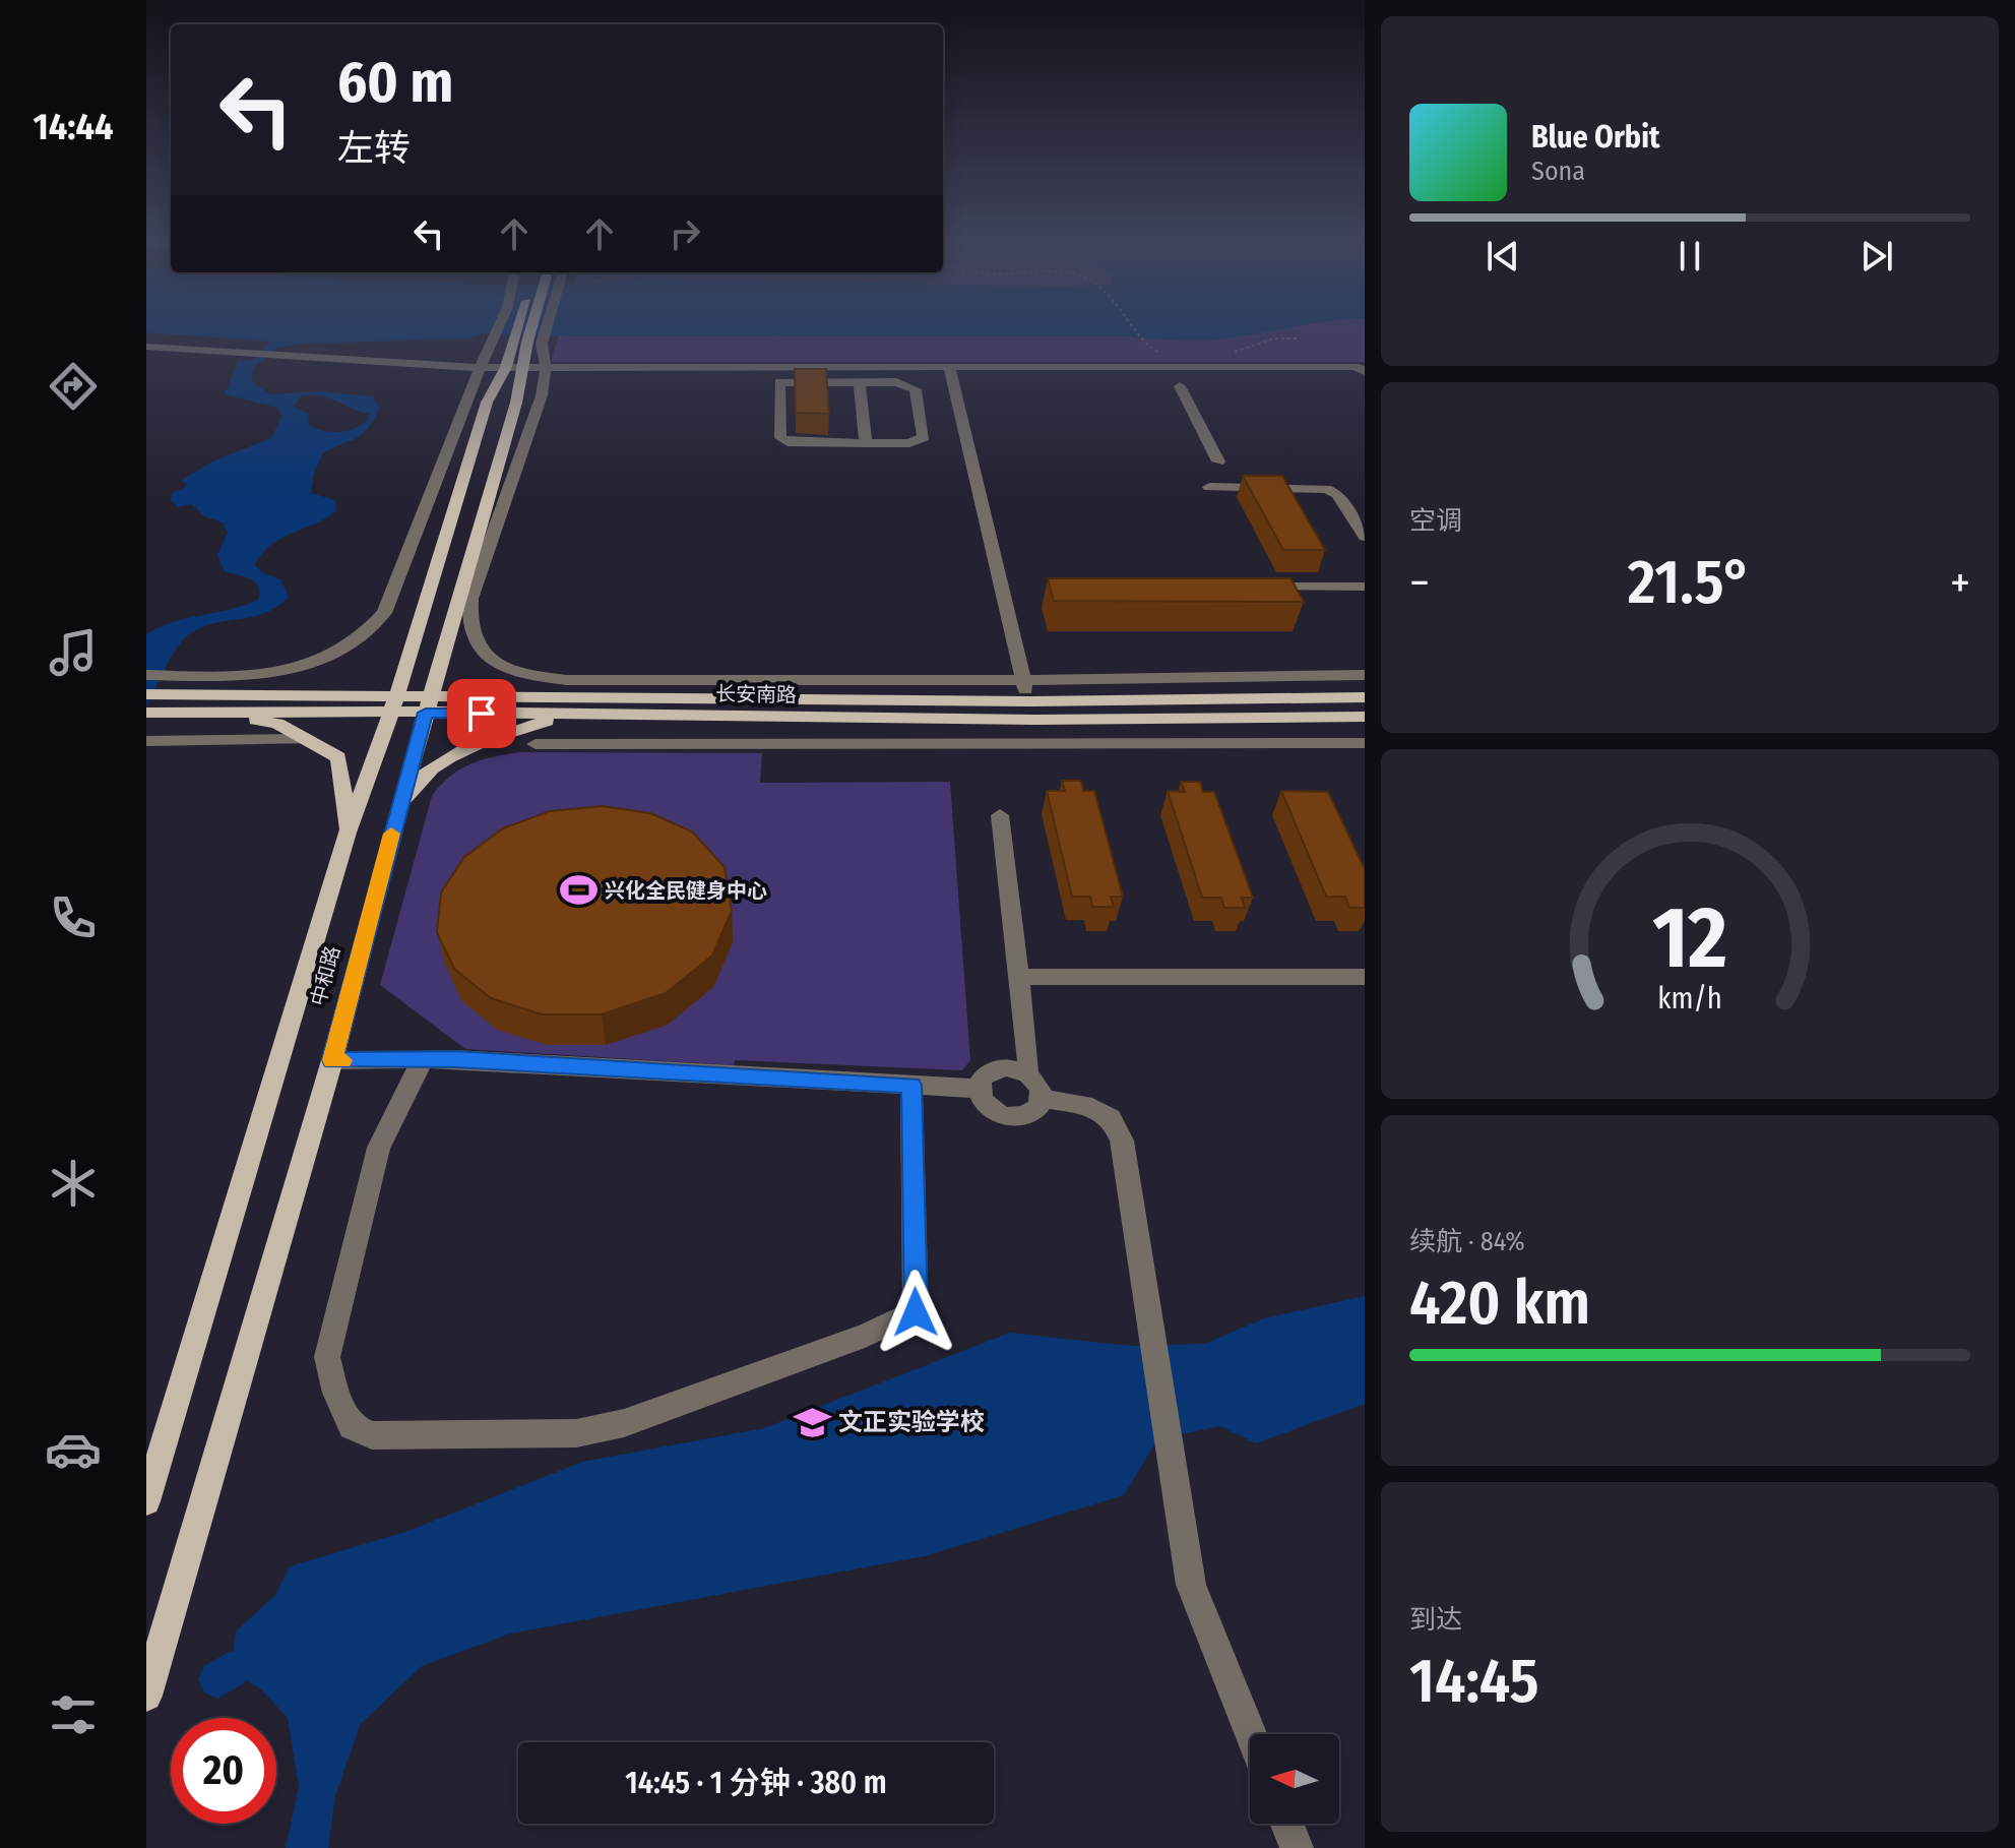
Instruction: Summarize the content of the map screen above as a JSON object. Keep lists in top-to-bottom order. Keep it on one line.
{"streets":{"main road":["长安南路","中和路"]},"crossings":[["长安南路","中和路"]],"places":{"sports":["兴化全民健身中心"],"school or university":["文正实验学校"]},"north":"left","page":{"tabs":"14:44","turn":["60 m","左转"],"song":["Blue Orbit","Sona"],"tile":["空调",["续航 · 84%","420 km"],["到达","14:45"]],"heat":["−","21.5°","+"],"limit":"20","trip":"14:45 · 1 分钟 · 380 m","gauge":["12","km/h"]}}
